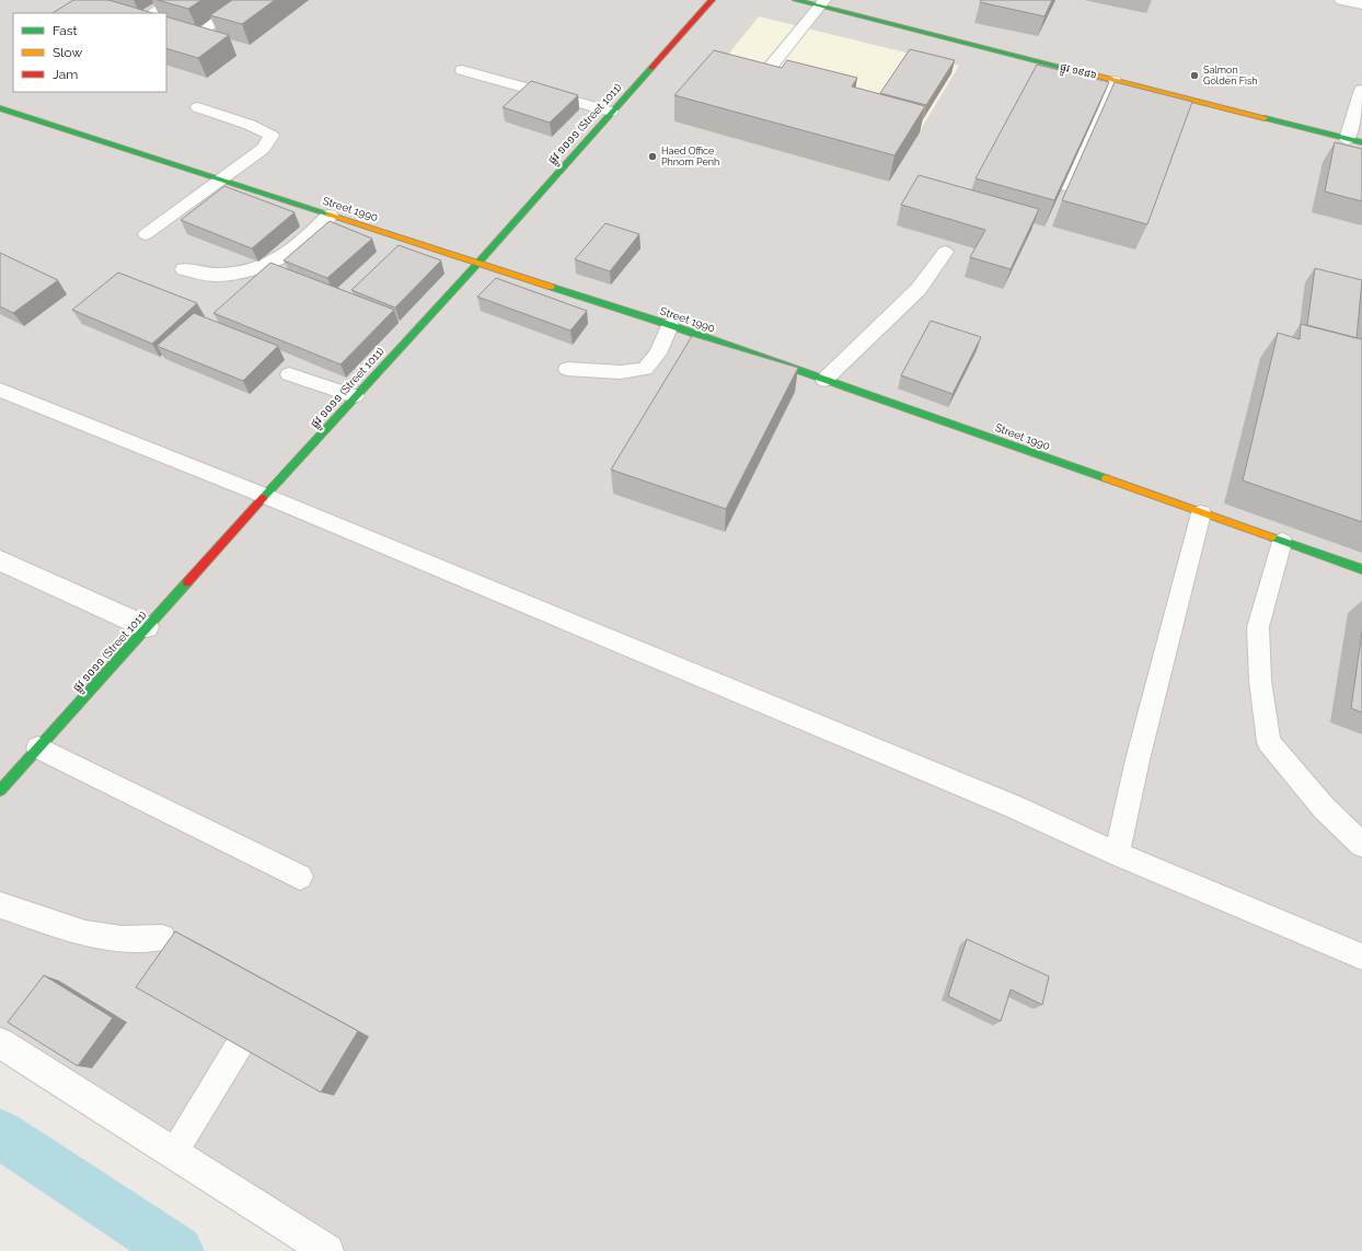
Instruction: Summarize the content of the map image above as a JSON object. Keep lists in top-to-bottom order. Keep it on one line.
{"streets":{"street":["ផ្លូវ ១៩៨៦","ផ្លូវ ១០១១ (Street 1011)","Street 1990"]},"crossings":[["ផ្លូវ ១០១១ (Street 1011)","Street 1990"]],"places":["Salmon Golden Fish","Haed Office Phnom Penh"],"legend":["Fast","Slow","Jam"]}
